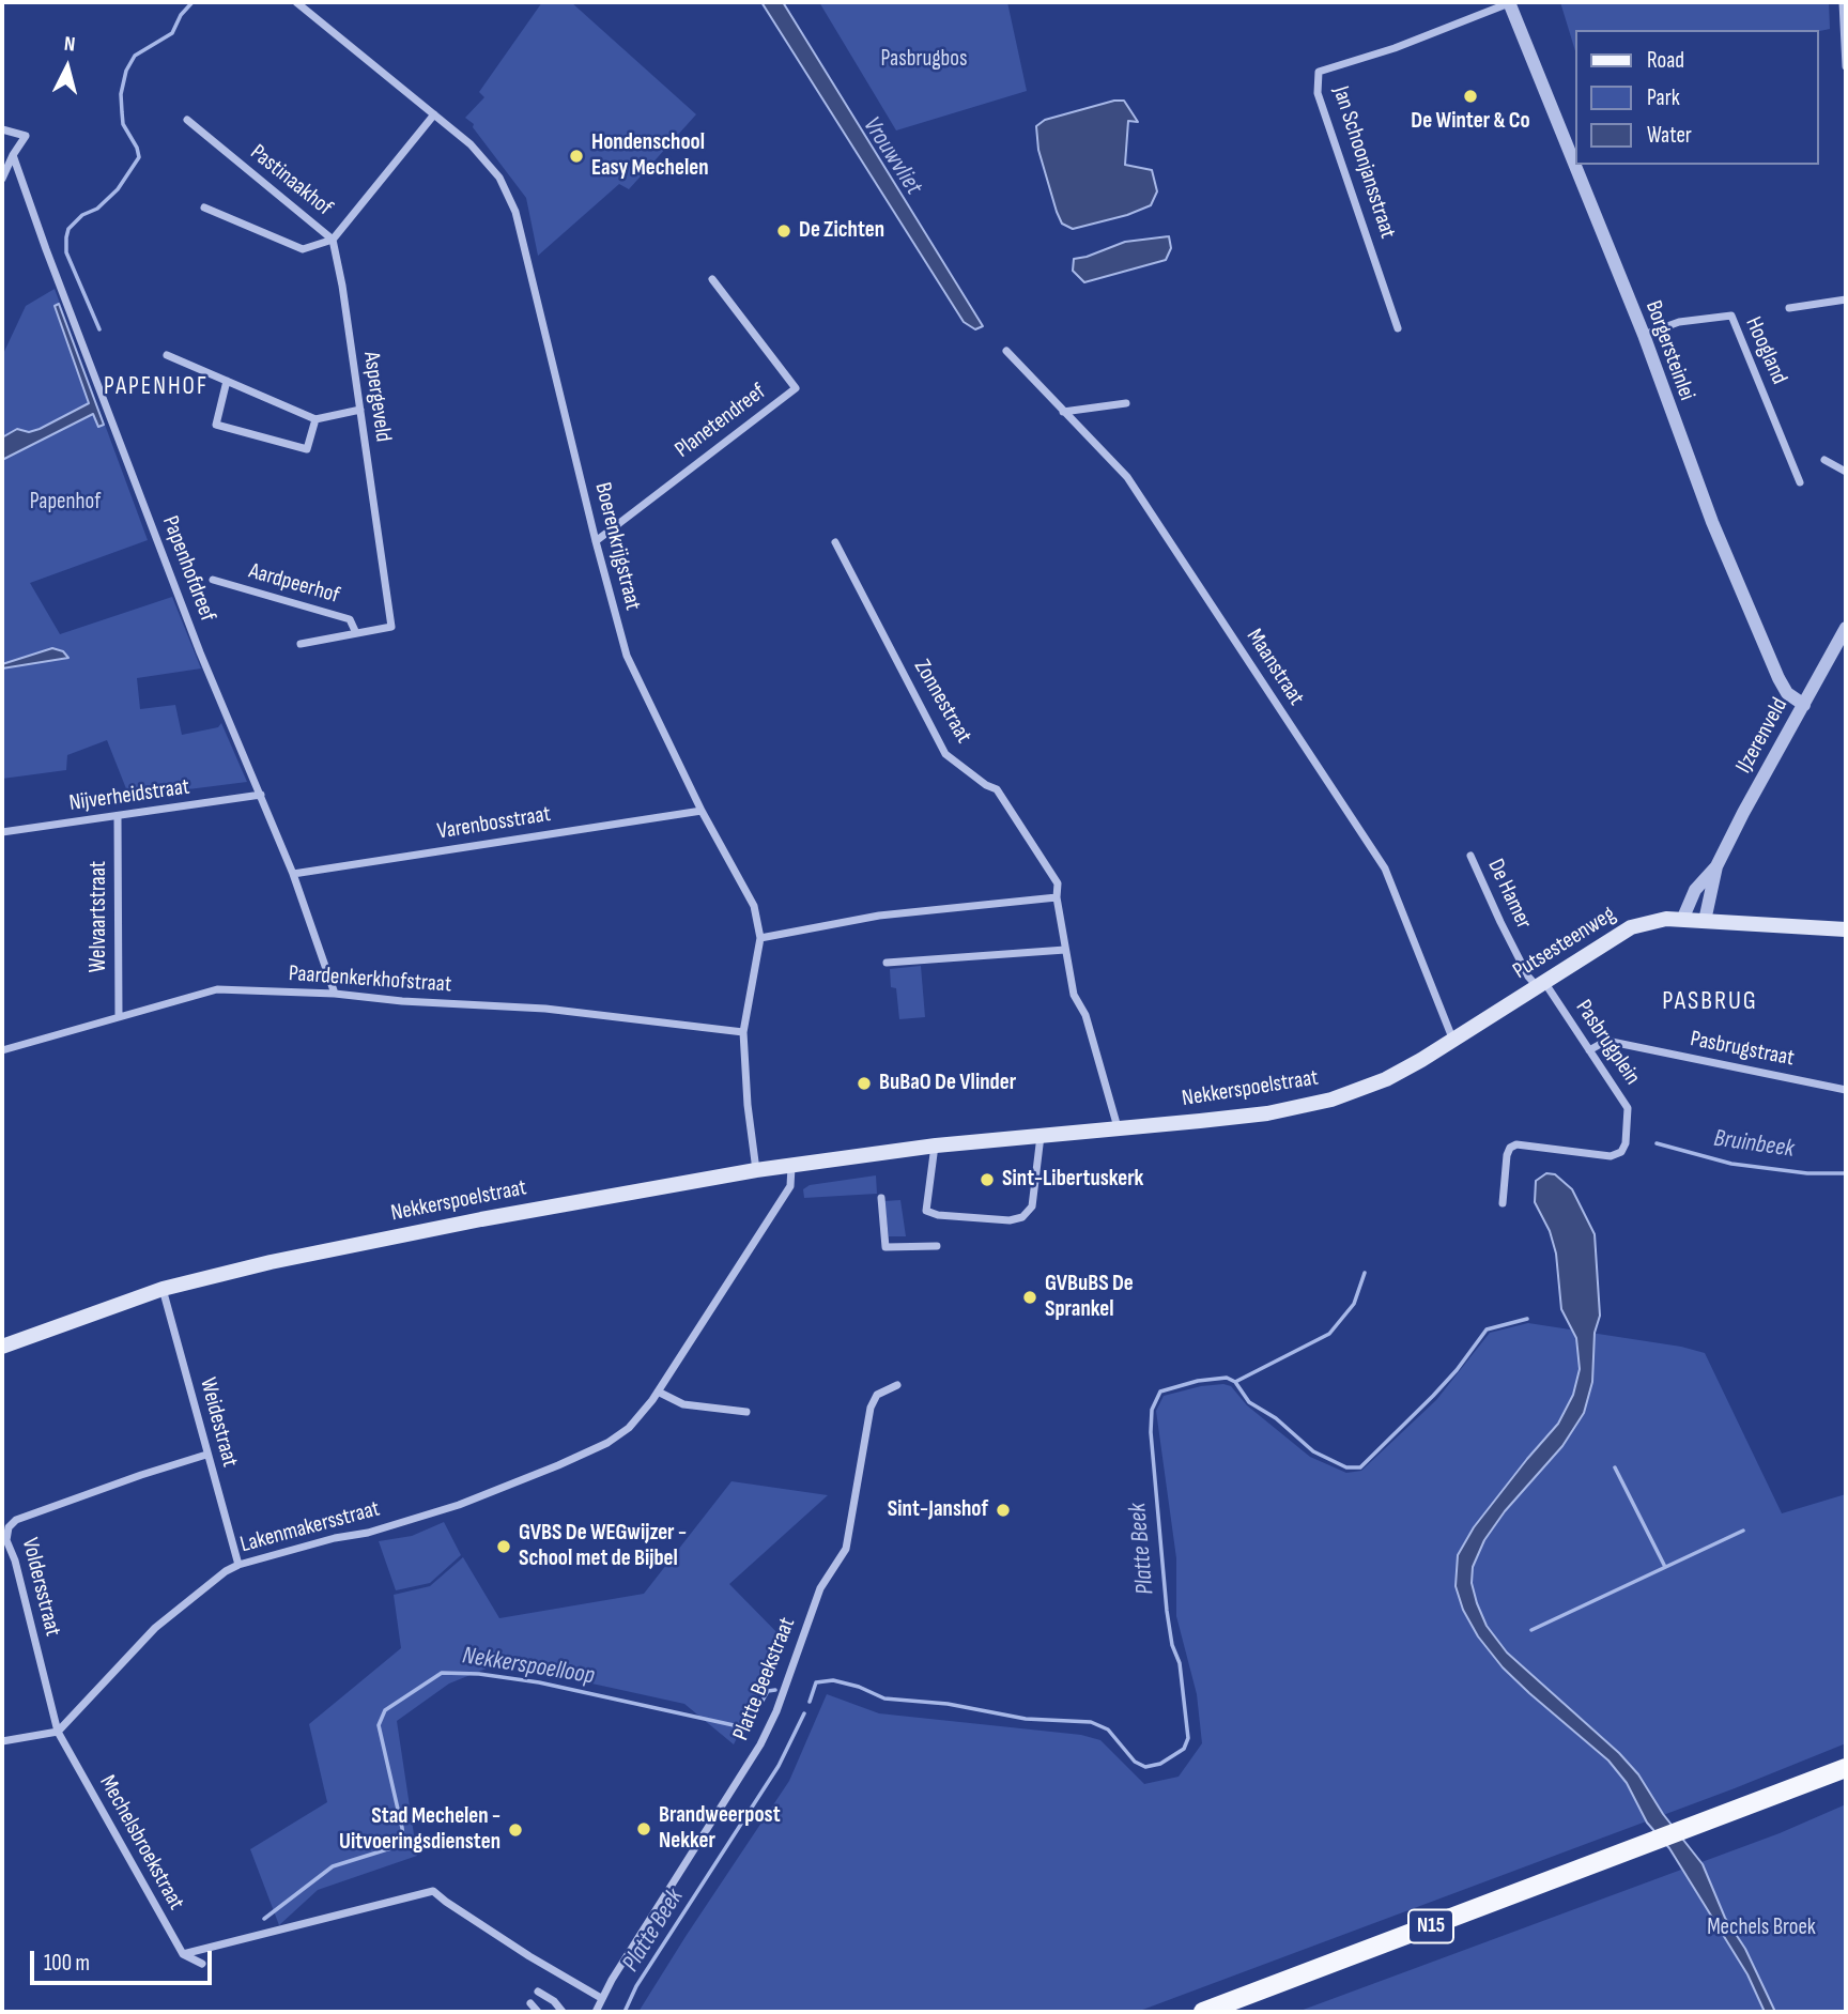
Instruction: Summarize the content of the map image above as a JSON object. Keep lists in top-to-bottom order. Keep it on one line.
{"streets":{"main road":["Putsesteenweg","Nekkerspoelstraat","N15"],"street":["Jan Schoonjansstraat","Pastinaakhof","Borgersteinlei","Hoogland","Aspergeveld","Planetendreef","Boerenkrijgstraat","Papenhofdreef","Aardpeerhof","Maanstraat","Zonnestraat","IJzerenveld","Nijverheidstraat","Varenbosstraat","De Hamer","Welvaartstraat","Paardenkerkhofstraat","Pasbrugplein","Pasbrugstraat","Weidestraat","Lakenmakersstraat","Voldersstraat","Platte Beekstraat","Mechelsbroekstraat"]},"crossings":[["Jan Schoonjansstraat","Borgersteinlei"],["Pastinaakhof","Aspergeveld"],["Borgersteinlei","Hoogland"],["Borgersteinlei","IJzerenveld"],["Aspergeveld","Aardpeerhof"],["Planetendreef","Boerenkrijgstraat"],["Boerenkrijgstraat","Varenbosstraat"],["Boerenkrijgstraat","Paardenkerkhofstraat"],["Boerenkrijgstraat","Nekkerspoelstraat"],["Papenhofdreef","Nijverheidstraat"],["Papenhofdreef","Varenbosstraat"],["Papenhofdreef","Paardenkerkhofstraat"],["Maanstraat","Putsesteenweg"],["Maanstraat","Nekkerspoelstraat"],["Zonnestraat","Nekkerspoelstraat"],["IJzerenveld","Putsesteenweg"],["Nijverheidstraat","Welvaartstraat"],["De Hamer","Putsesteenweg"],["De Hamer","Pasbrugplein"],["Welvaartstraat","Paardenkerkhofstraat"],["Putsesteenweg","Pasbrugplein"],["Putsesteenweg","Nekkerspoelstraat"],["Pasbrugplein","Pasbrugstraat"],["Nekkerspoelstraat","Weidestraat"],["Nekkerspoelstraat","Lakenmakersstraat"],["Weidestraat","Lakenmakersstraat"],["Weidestraat","Voldersstraat"],["Lakenmakersstraat","Voldersstraat"],["Lakenmakersstraat","Mechelsbroekstraat"],["Voldersstraat","Mechelsbroekstraat"]],"districts":["PAPENHOF","PASBRUG"],"water":["Vrouwvliet","Bruinbeek","Platte Beek","Nekkerspoelloop"],"parks":["Pasbrugbos","Papenhof","Mechels Broek"],"places":["De Winter & Co","Hondenschool Easy Mechelen","De Zichten","BuBaO De Vlinder","Sint-Libertuskerk","GVBuBS De Sprankel","Sint-Janshof","GVBS De WEGwijzer - School met de Bijbel","Brandweerpost Nekker","Stad Mechelen - Uitvoeringsdiensten"],"legend":["Road","Park","Water"],"scale_bar":"100 m","north":"top"}
